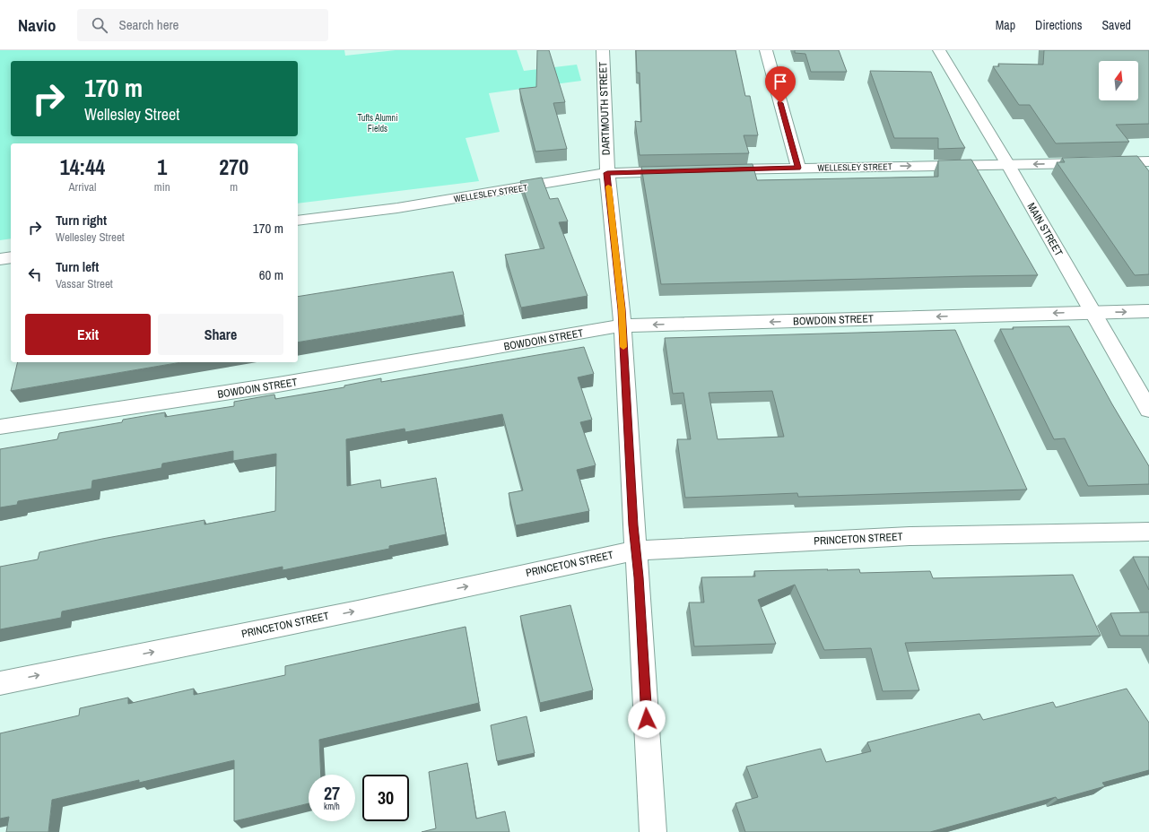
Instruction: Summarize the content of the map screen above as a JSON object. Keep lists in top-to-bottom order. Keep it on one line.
{"streets":{"street":["DARTMOUTH STREET","WELLESLEY STREET","MAIN STREET","BOWDOIN STREET","PRINCETON STREET"]},"crossings":[["DARTMOUTH STREET","WELLESLEY STREET"],["DARTMOUTH STREET","BOWDOIN STREET"],["DARTMOUTH STREET","PRINCETON STREET"],["WELLESLEY STREET","MAIN STREET"],["MAIN STREET","BOWDOIN STREET"]],"one_way":["PRINCETON STREET"],"parks":["Tufts Alumni Fields"],"north":"top","page":{"header":"Navio","search":"Search here","nav":["Map","Directions","Saved"],"turn":["170 m","Wellesley Street"],"eta":["14:44","Arrival","1","min","270","m"],"list":[{"name":"Turn right","note":"Wellesley Street","value":"170 m"},{"name":"Turn left","note":"Vassar Street","value":"60 m"}],"buttons":["Exit","Share"],"speed":"27 km/h","limit":"30"}}
